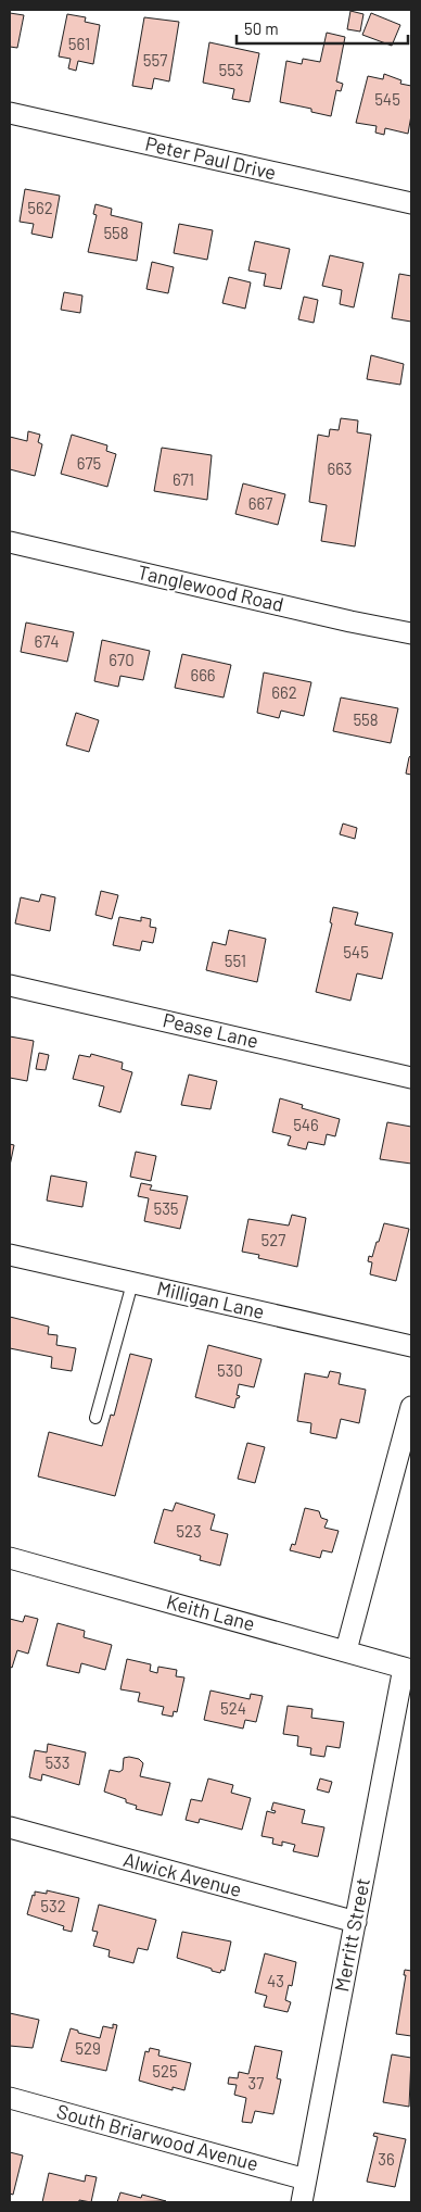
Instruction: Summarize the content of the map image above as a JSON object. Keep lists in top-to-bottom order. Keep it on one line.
{"streets":{"street":["Peter Paul Drive","Tanglewood Road","Pease Lane","Milligan Lane","Keith Lane","Alwick Avenue","Merritt Street","South Briarwood Avenue"]},"crossings":[["Keith Lane","Merritt Street"],["Alwick Avenue","Merritt Street"],["Merritt Street","South Briarwood Avenue"]],"house_numbers":["561","557","553","545","562","558","675","663","671","667","674","670","666","662","558","545","551","546","535","527","530","523","524","533","532","43","529","525","37","36"],"scale_bar":"50 m"}
